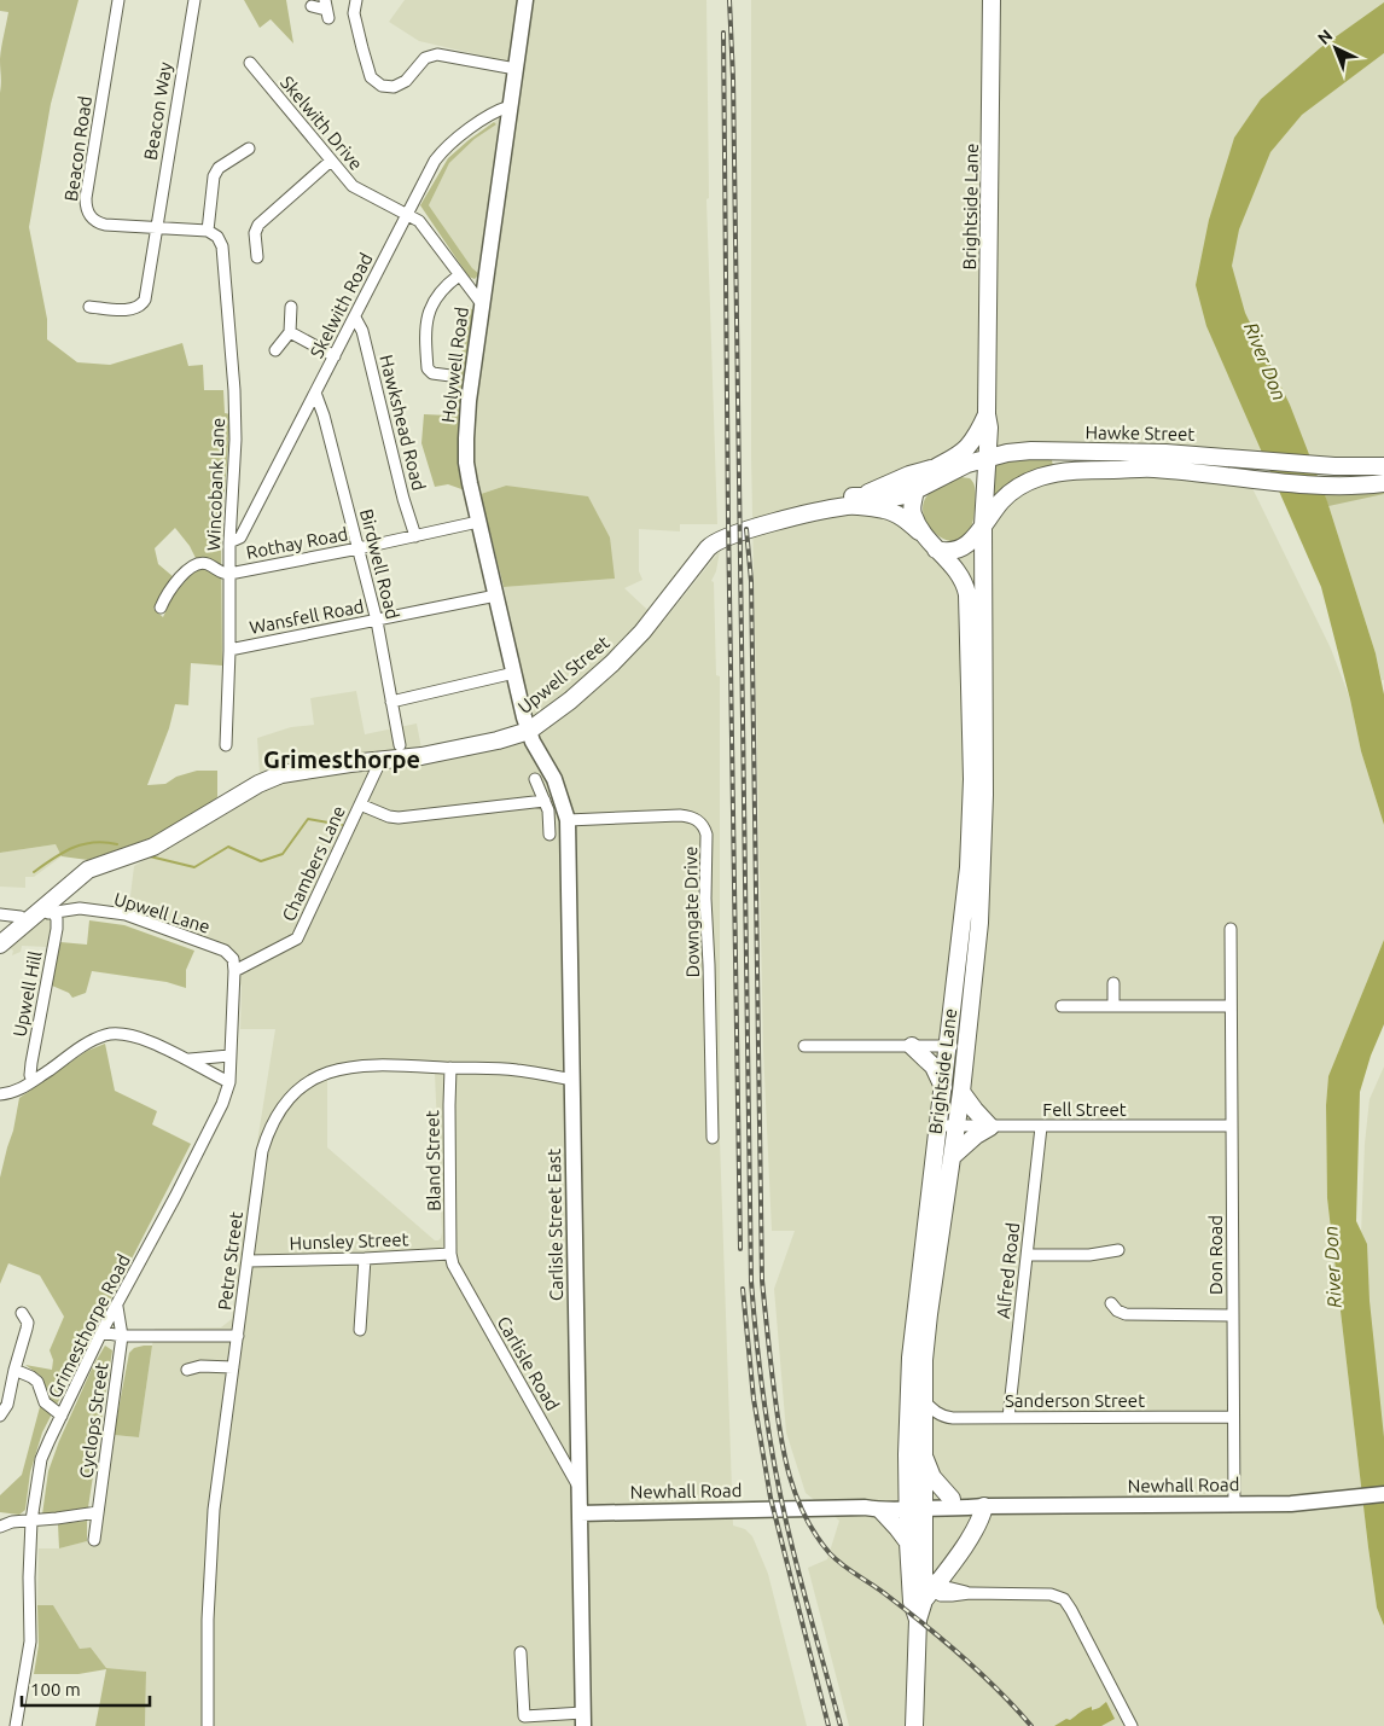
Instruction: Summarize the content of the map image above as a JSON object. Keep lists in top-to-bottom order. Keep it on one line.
{"streets":{"main road":["Brightside Lane","Holywell Road","Hawke Street","Upwell Street","Carlisle Street East","Newhall Road"],"street":["Beacon Way","Skelwith Drive","Beacon Road","Skelwith Road","Hawkshead Road","Wincobank Lane","Rothay Road","Birdwell Road","Wansfell Road","Chambers Lane","Downgate Drive","Upwell Lane","Upwell Hill","Fell Street","Bland Street","Hunsley Street","Don Road","Petre Street","Alfred Road","Grimesthorpe Road","Carlisle Road","Sanderson Street","Cyclops Street"]},"crossings":[["Beacon Way","Beacon Road"],["Skelwith Drive","Skelwith Road"],["Skelwith Drive","Holywell Road"],["Beacon Road","Wincobank Lane"],["Brightside Lane","Hawke Street"],["Brightside Lane","Upwell Street"],["Brightside Lane","Fell Street"],["Brightside Lane","Sanderson Street"],["Brightside Lane","Newhall Road"],["Skelwith Road","Holywell Road"],["Skelwith Road","Hawkshead Road"],["Skelwith Road","Wincobank Lane"],["Skelwith Road","Birdwell Road"],["Holywell Road","Rothay Road"],["Holywell Road","Wansfell Road"],["Holywell Road","Upwell Street"],["Holywell Road","Carlisle Street East"],["Hawkshead Road","Rothay Road"],["Hawke Street","Upwell Street"],["Wincobank Lane","Rothay Road"],["Wincobank Lane","Wansfell Road"],["Rothay Road","Birdwell Road"],["Birdwell Road","Wansfell Road"],["Upwell Street","Chambers Lane"],["Upwell Street","Upwell Lane"],["Upwell Street","Upwell Hill"],["Upwell Street","Carlisle Street East"],["Chambers Lane","Grimesthorpe Road"],["Downgate Drive","Carlisle Street East"],["Upwell Lane","Upwell Hill"],["Upwell Lane","Grimesthorpe Road"],["Fell Street","Don Road"],["Fell Street","Alfred Road"],["Bland Street","Hunsley Street"],["Bland Street","Petre Street"],["Bland Street","Carlisle Road"],["Carlisle Street East","Petre Street"],["Carlisle Street East","Carlisle Road"],["Carlisle Street East","Newhall Road"],["Hunsley Street","Petre Street"],["Hunsley Street","Carlisle Road"],["Don Road","Sanderson Street"],["Don Road","Newhall Road"],["Alfred Road","Sanderson Street"],["Grimesthorpe Road","Cyclops Street"]],"districts":["Grimesthorpe"],"water":["River Don"],"scale_bar":"100 m","north":"top left"}
